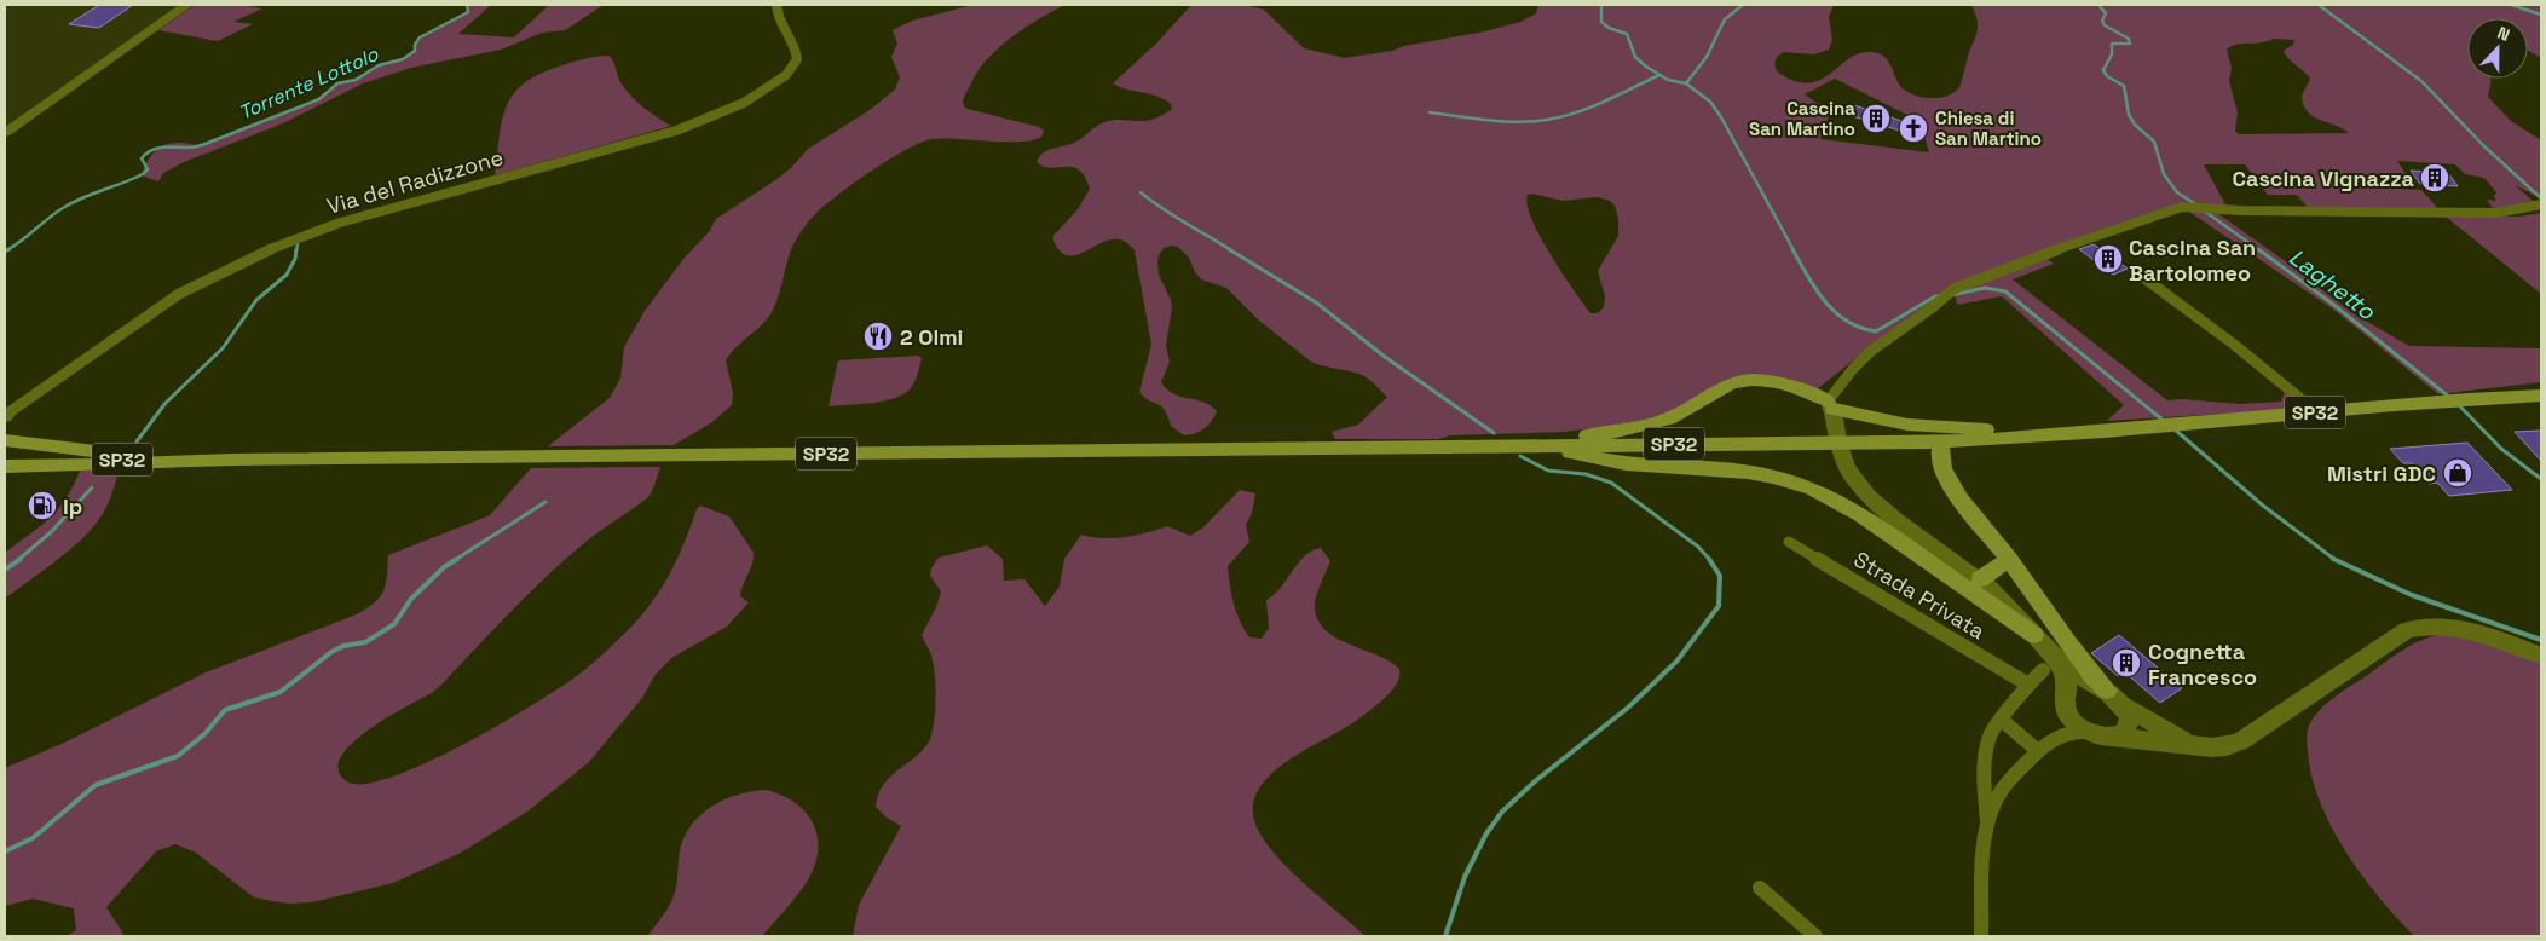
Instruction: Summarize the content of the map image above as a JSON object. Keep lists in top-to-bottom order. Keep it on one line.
{"streets":{"main road":["SP32"],"street":["Via del Radizzone","Strada Privata"]},"water":["Torrente Lottolo","Laghetto"],"places":{"building":["Cascina San Martino","Cascina Vignazza","Cascina San Bartolomeo","Cognetta Francesco"],"church":["Chiesa di San Martino"],"restaurant":["2 Olmi"],"shop":["Mistri GDC"],"fuel station":["Ip"]},"north":"top"}
